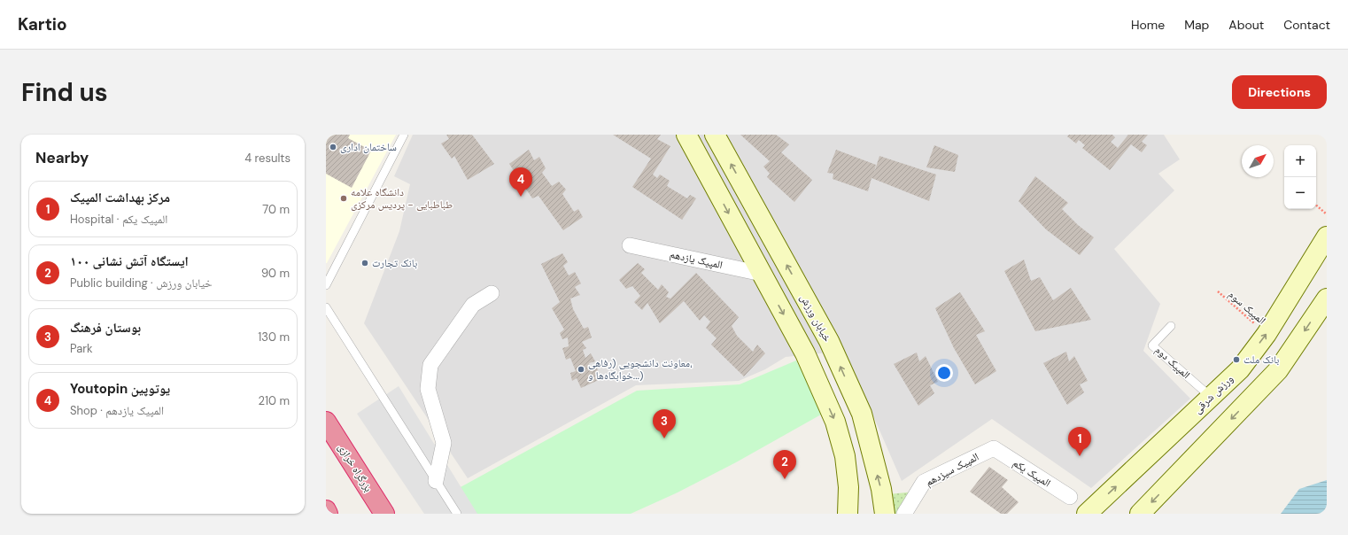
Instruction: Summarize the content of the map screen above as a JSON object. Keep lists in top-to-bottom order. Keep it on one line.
{"streets":{"highway":["بزرگراه خرازی"],"main road":["خیابان ورزش","ورزش شرقی"],"street":["المپیک یازدهم","المپیک سیزدهم","المپیک یکم"],"lane":["المپیک دوم"],"path":["المپیک سوم"]},"crossings":[["المپیک سوم","ورزش شرقی"],["المپیک دوم","ورزش شرقی"],["المپیک سیزدهم","المپیک یکم"]],"places":["ساختمان اداری","دانشگاه علامه طباطبایی - پردیس مرکزی","بانک تجارت","بانک ملت","معاونت دانشجویی (رفاهی، خوابگاه‌ها و...)"],"north":"top right","page":{"header":"Kartio","nav":["Home","Map","About","Contact"],"buttons":"Directions","title":"Find us","heading":["Nearby","4 results"],"map_buttons":["+","−"],"pins":["4","3","1","2"],"list":[{"mark":"1","name":"مرکز بهداشت المپیک","note":"Hospital · المپیک یکم","value":"70 m"},{"mark":"2","name":"ایستگاه آتش نشانی ۱۰۰","note":"Public building · خیابان ورزش","value":"90 m"},{"mark":"3","name":"بوستان فرهنگ","note":"Park","value":"130 m"},{"mark":"4","name":"Youtopin یوتوپین","note":"Shop · المپیک یازدهم","value":"210 m"}]}}
